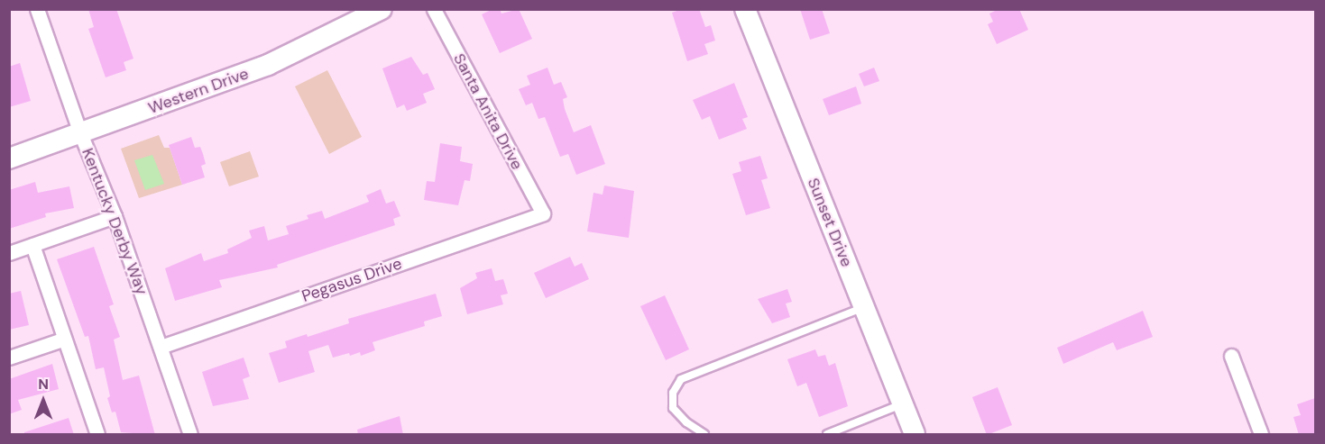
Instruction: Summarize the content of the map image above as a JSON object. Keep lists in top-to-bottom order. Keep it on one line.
{"streets":{"main road":["Western Drive","Sunset Drive"],"street":["Santa Anita Drive","Kentucky Derby Way","Pegasus Drive"]},"crossings":[["Western Drive","Kentucky Derby Way"],["Santa Anita Drive","Pegasus Drive"],["Kentucky Derby Way","Pegasus Drive"]],"north":"top"}
